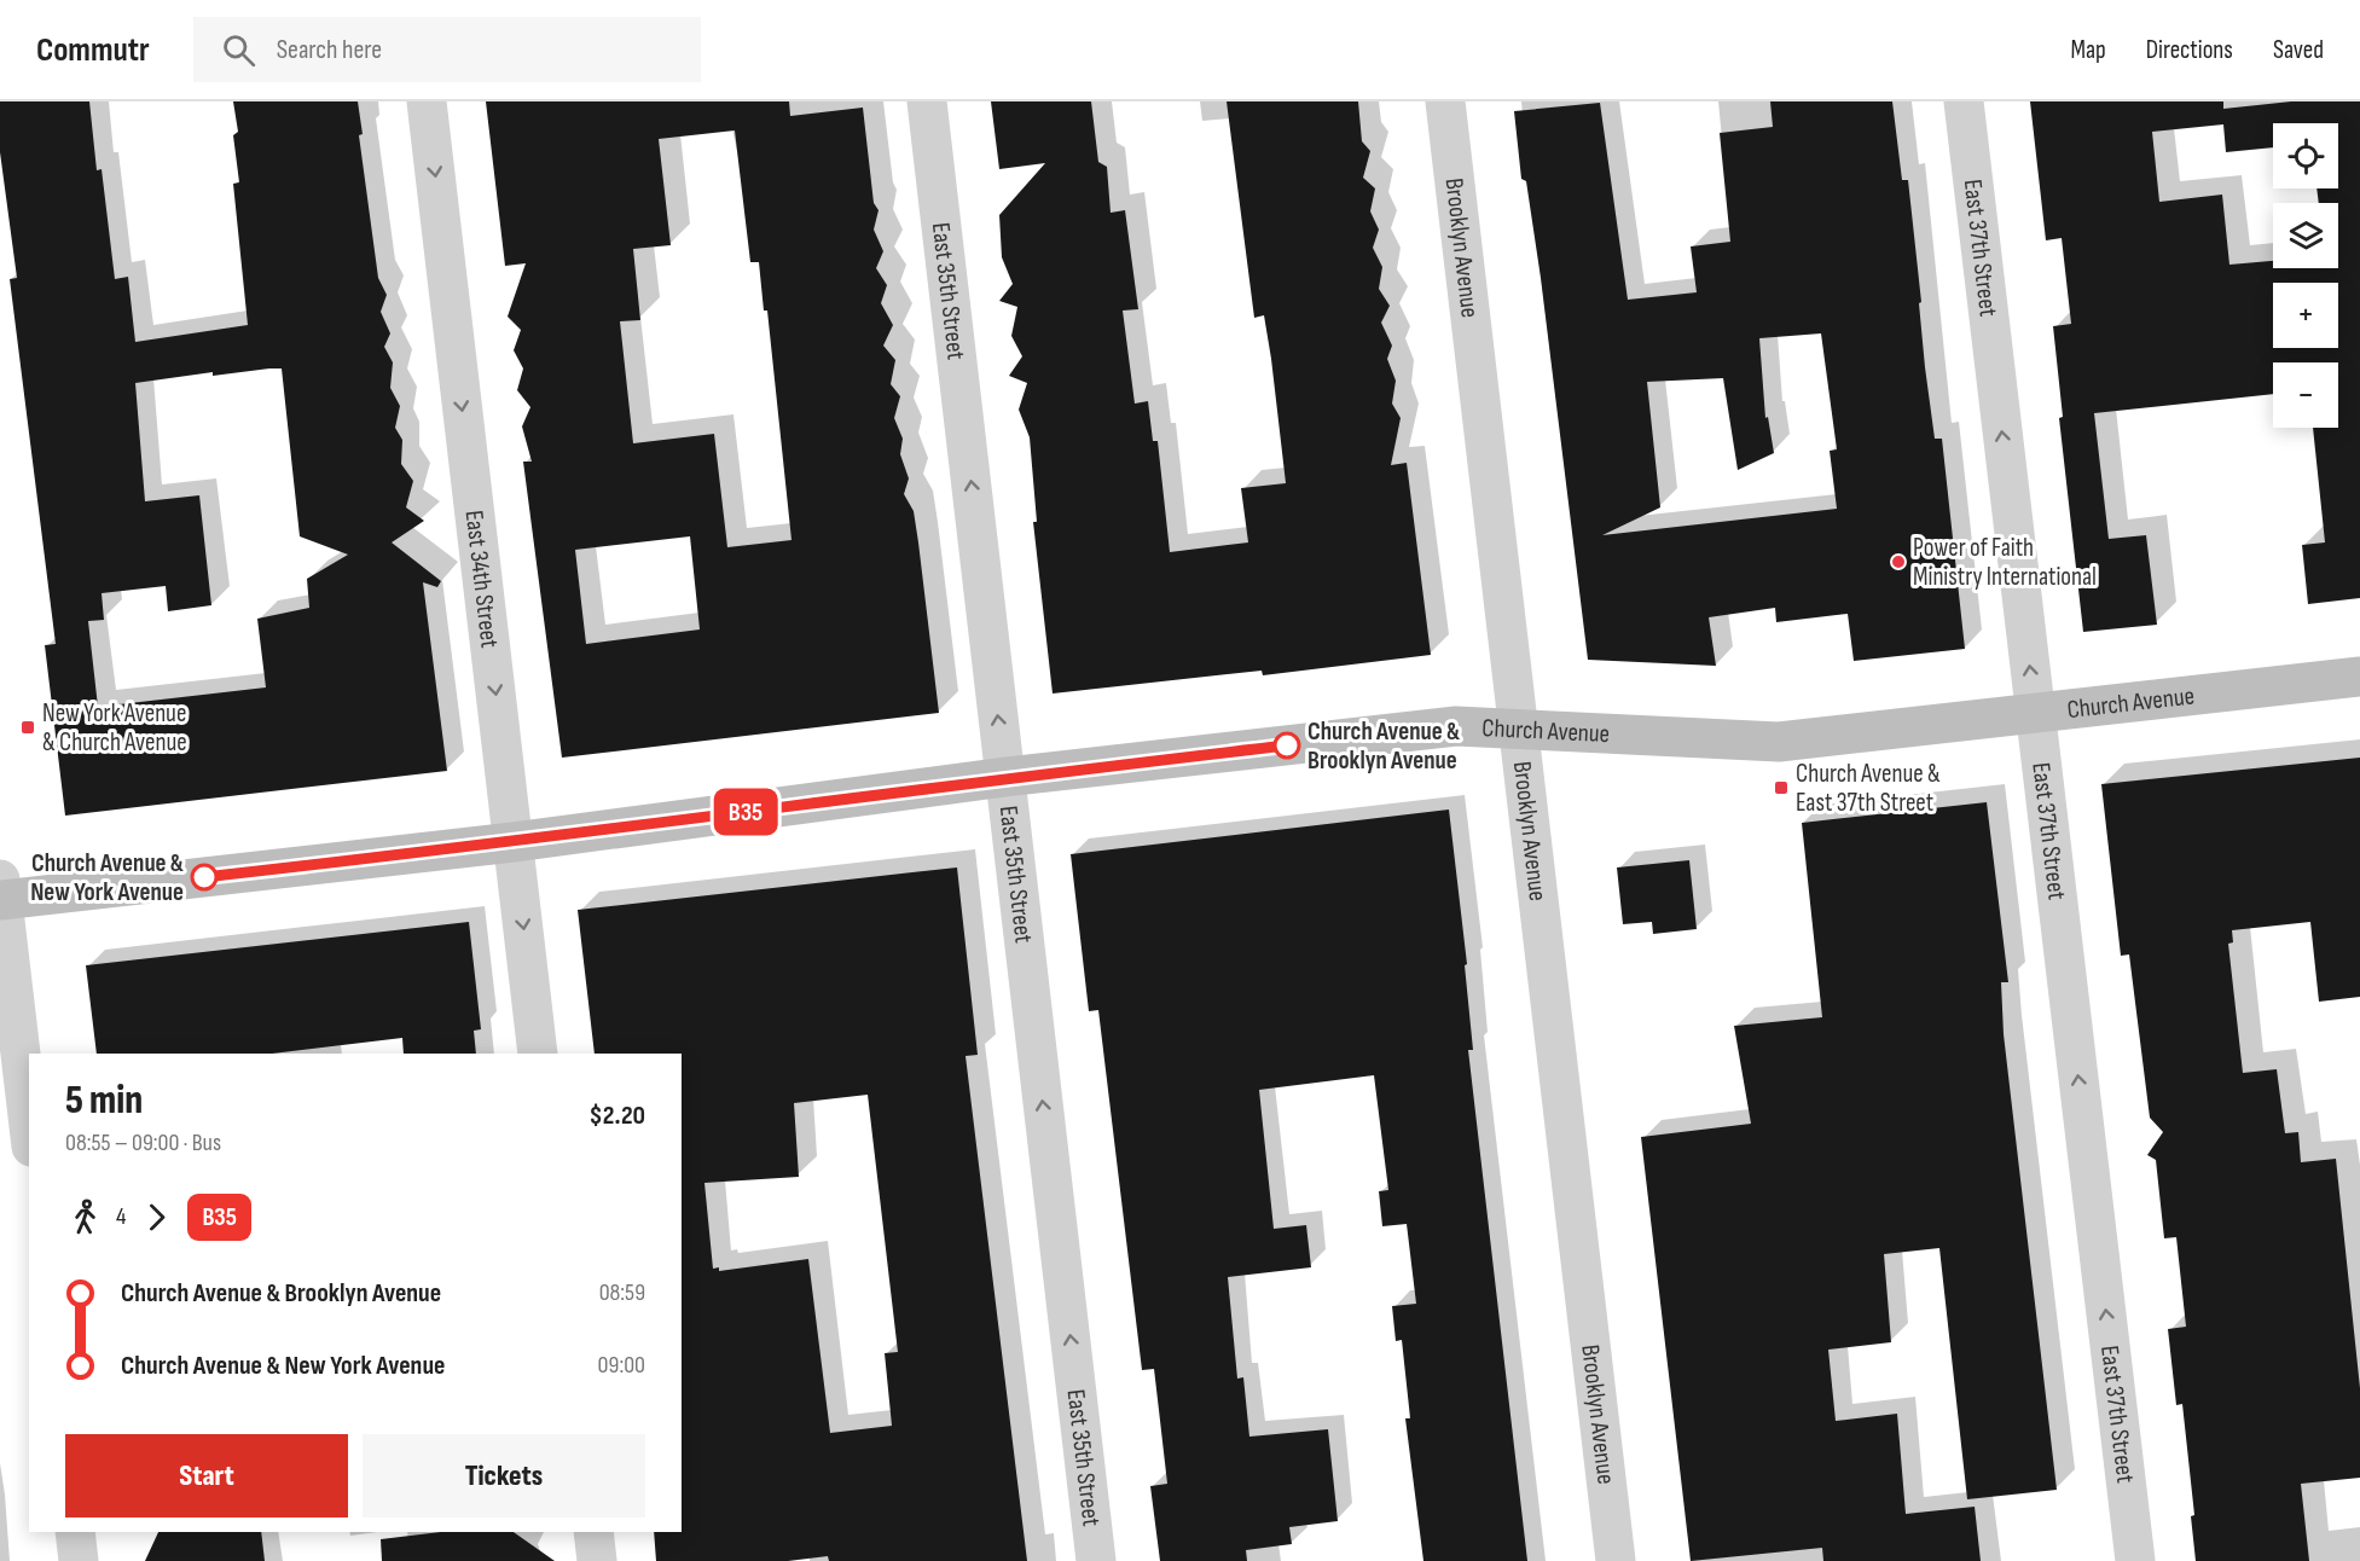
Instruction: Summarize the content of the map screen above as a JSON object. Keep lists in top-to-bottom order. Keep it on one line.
{"streets":{"main road":["Church Avenue"],"street":["Brooklyn Avenue","East 37th Street","East 35th Street","East 34th Street"]},"crossings":[["Brooklyn Avenue","Church Avenue"],["East 37th Street","Church Avenue"],["East 35th Street","Church Avenue"],["East 34th Street","Church Avenue"]],"one_way":["East 37th Street","East 35th Street","East 34th Street"],"places":{"other":["Power of Faith Ministry International","Church Avenue & Brooklyn Avenue","Church Avenue & New York Avenue"],"transit":["New York Avenue & Church Avenue","Church Avenue & East 37th Street"]},"lines":["bus line B35"],"page":{"header":"Commutr","search":"Search here","nav":["Map","Directions","Saved"],"on_map":"B35","map_buttons":["+","−"],"heading":["5 min","08:55 – 09:00 · Bus","$2.20"],"legs":["4","B35"],"list":[{"name":"Church Avenue & Brooklyn Avenue","value":"08:59"},{"name":"Church Avenue & New York Avenue","value":"09:00"}],"buttons":["Start","Tickets"]}}
